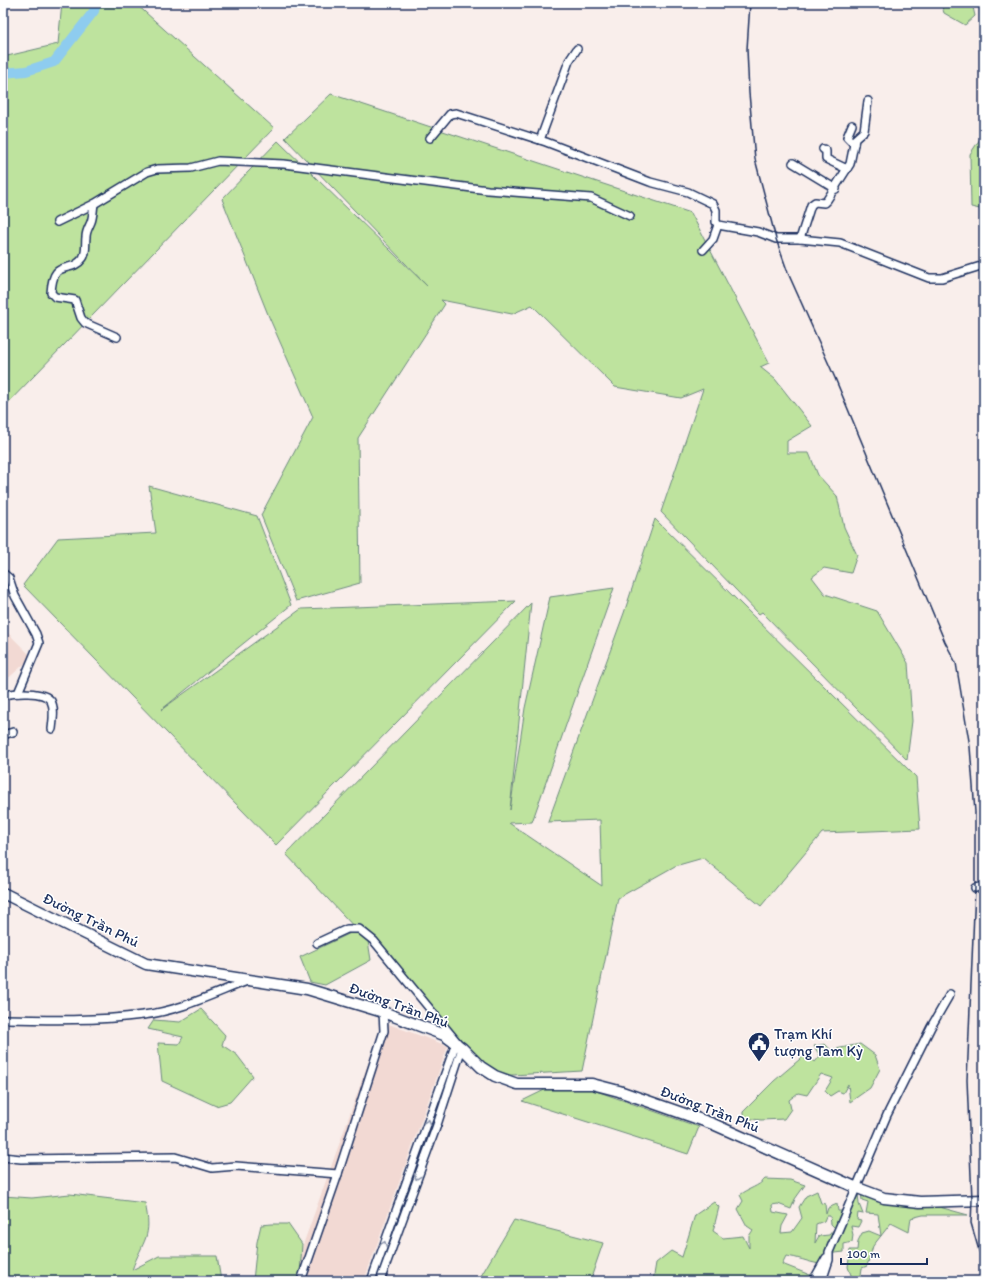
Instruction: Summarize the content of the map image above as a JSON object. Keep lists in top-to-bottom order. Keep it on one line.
{"streets":{"main road":["Đường Trần Phú"]},"places":{"public building":["Trạm Khí tượng Tam Kỳ"]},"scale_bar":"100 m"}
